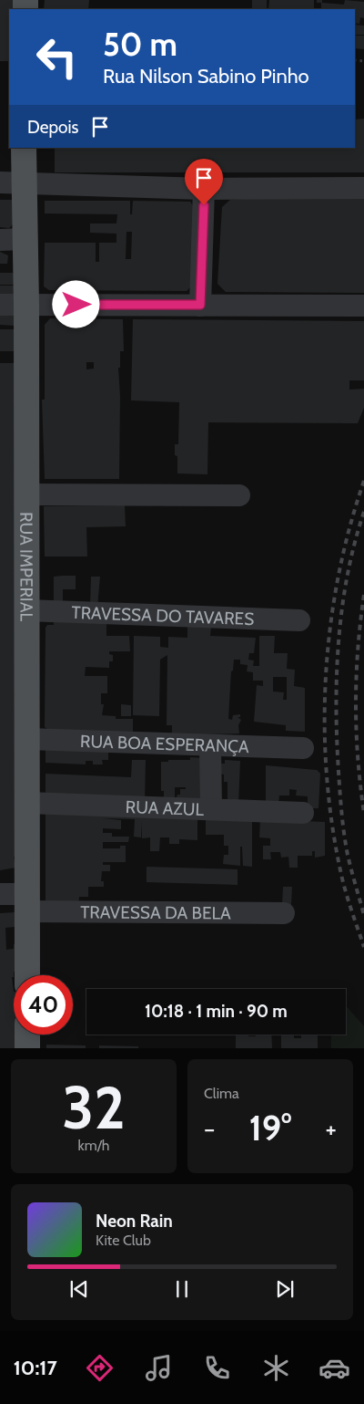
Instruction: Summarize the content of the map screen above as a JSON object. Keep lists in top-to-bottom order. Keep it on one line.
{"streets":{"main road":["RUA IMPERIAL"],"street":["TRAVESSA DO TAVARES","RUA BOA ESPERANÇA","RUA AZUL","TRAVESSA DA BELA"]},"crossings":[["RUA IMPERIAL","TRAVESSA DO TAVARES"],["RUA IMPERIAL","RUA BOA ESPERANÇA"],["RUA IMPERIAL","RUA AZUL"],["RUA IMPERIAL","TRAVESSA DA BELA"]],"page":{"turn":["50 m","Rua Nilson Sabino Pinho"],"then":"Depois","limit":"40","trip":"10:18 · 1 min · 90 m","tile":[["32","km/h"],"Clima"],"heat":["−","19°","+"],"song":["Neon Rain","Kite Club"],"tabs":"10:17"}}
